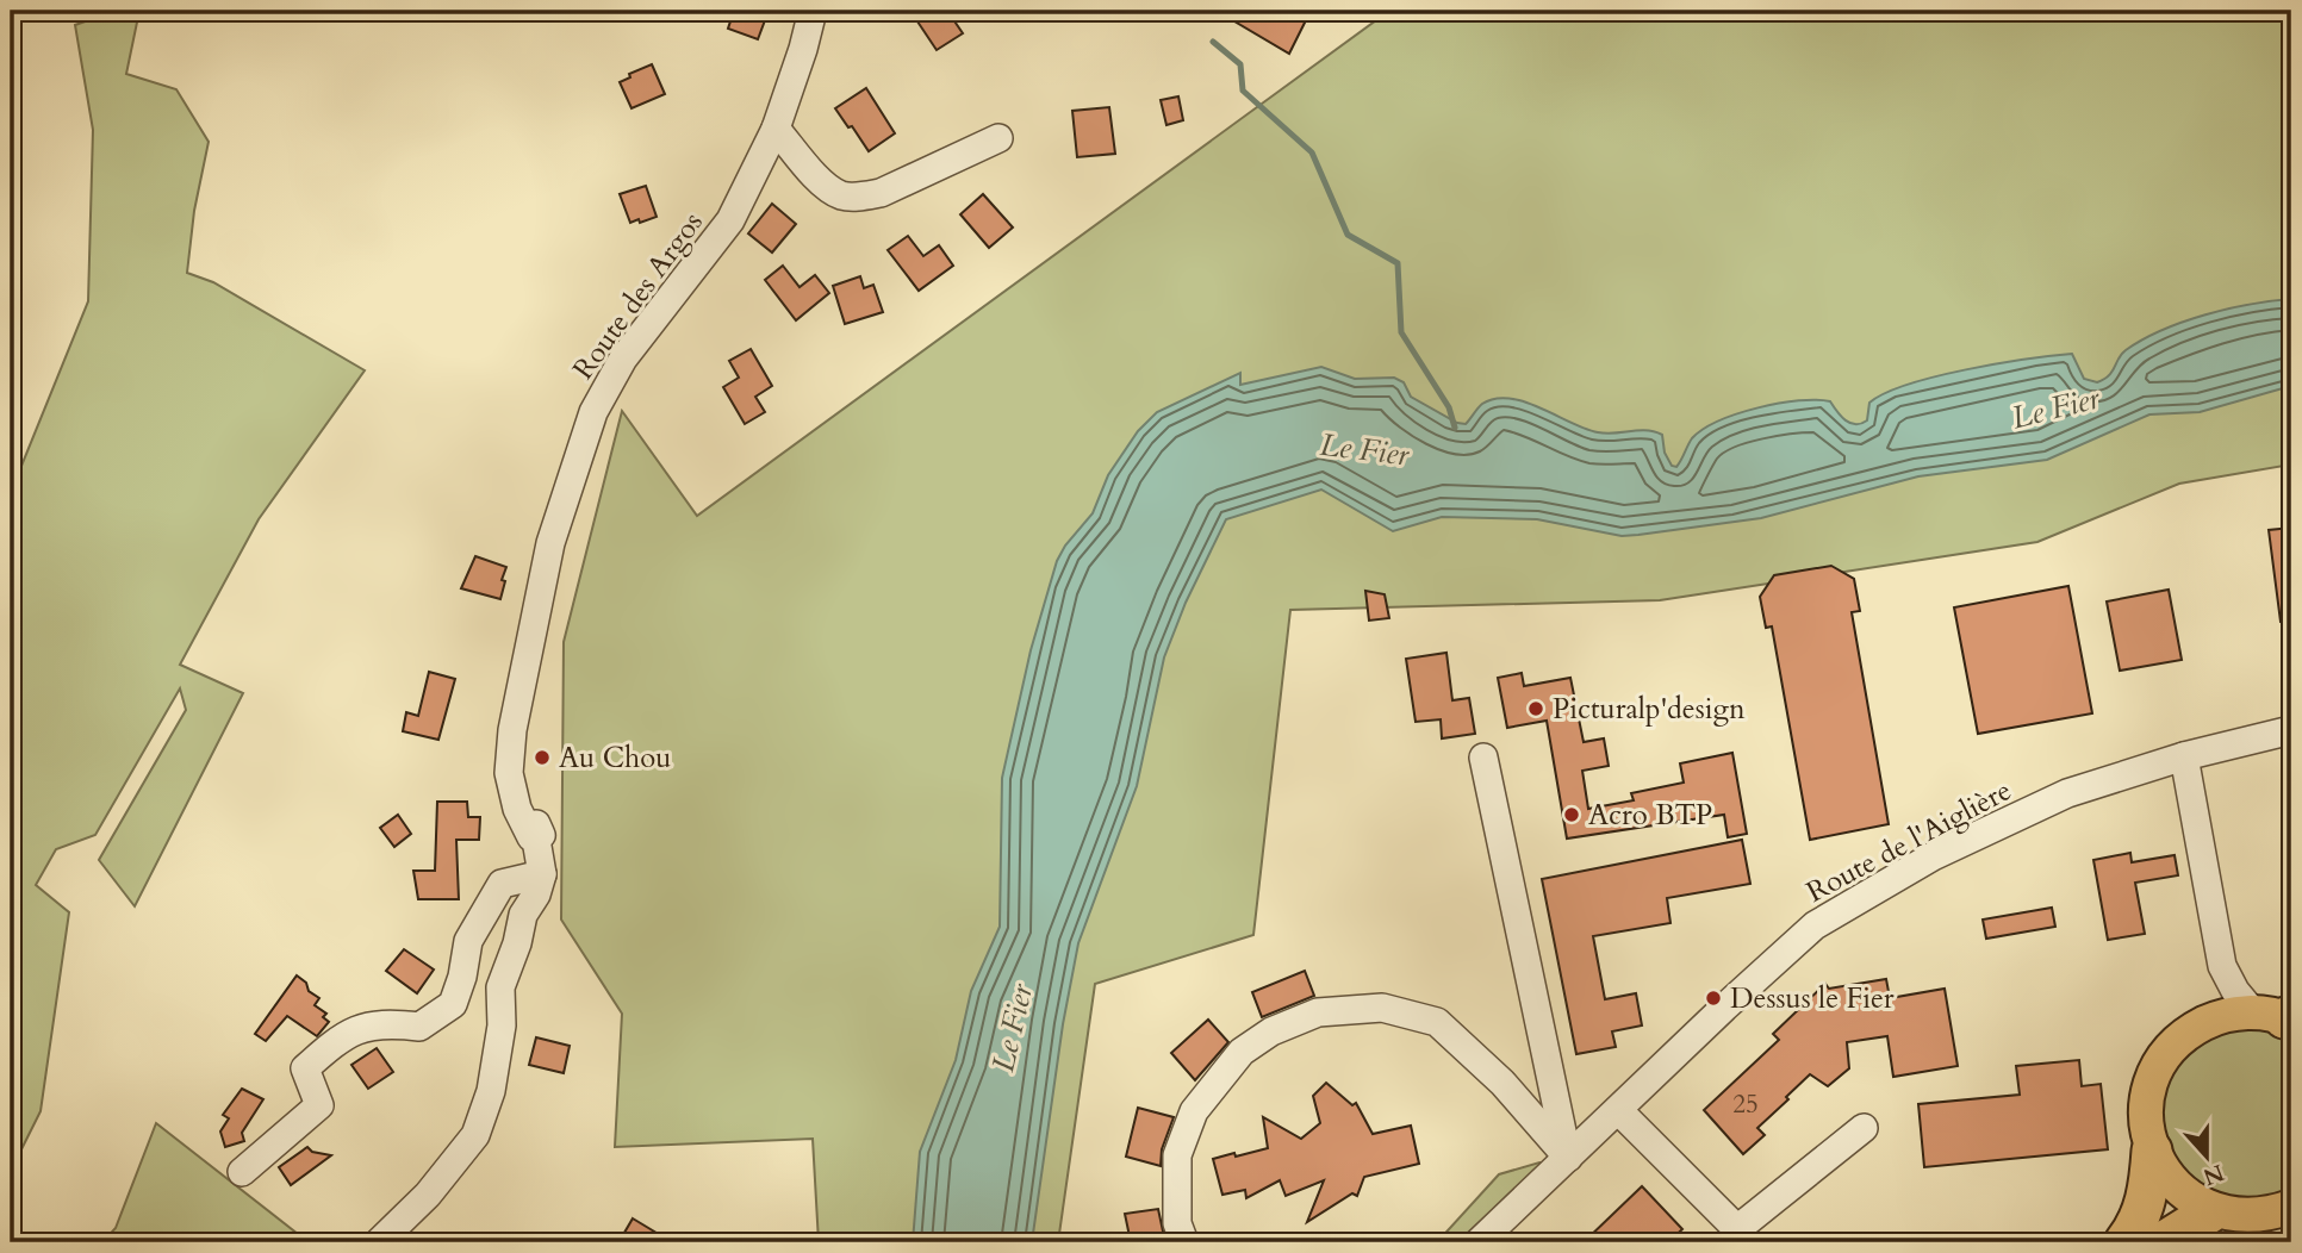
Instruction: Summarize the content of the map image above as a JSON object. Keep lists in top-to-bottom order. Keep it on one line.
{"streets":{"street":["Route des Argos","Route de l'Aiglière"]},"water":["Le Fier"],"places":["Picturalp'design","Au Chou","Acro BTP","Dessus le Fier"],"house_numbers":["25"],"north":"bottom"}
